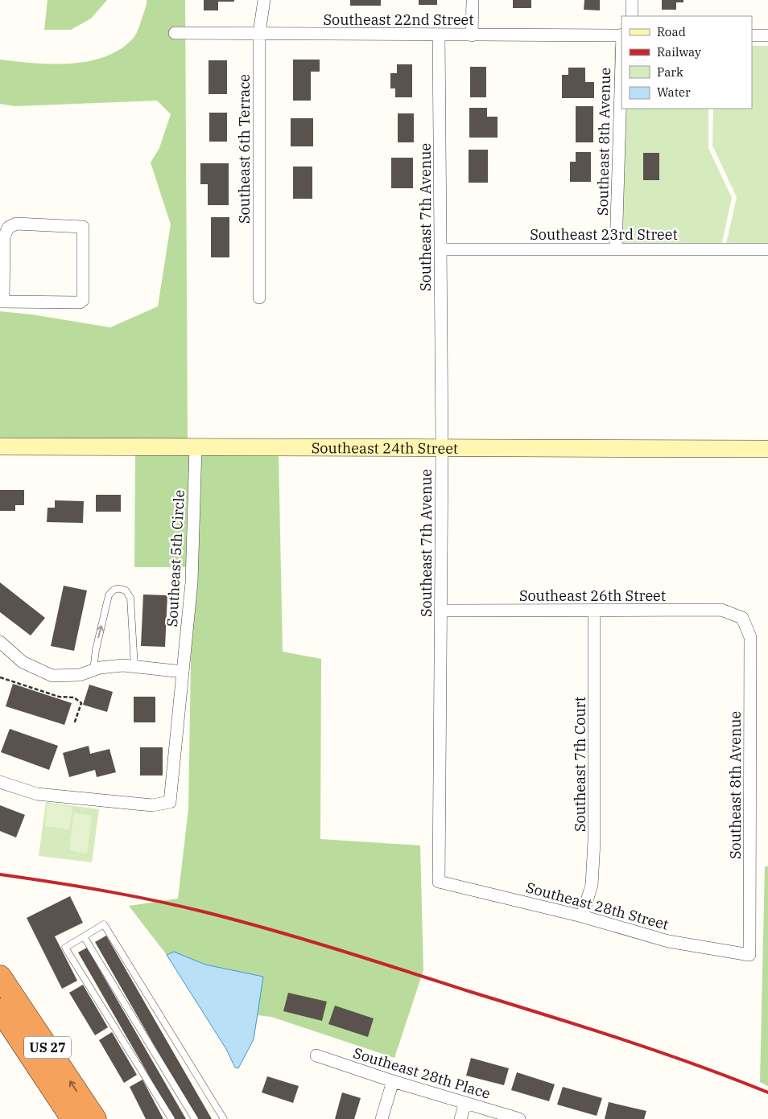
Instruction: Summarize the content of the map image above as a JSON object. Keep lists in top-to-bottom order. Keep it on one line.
{"streets":{"highway":["US 27"],"street":["Southeast 22nd Street","Southeast 8th Avenue","Southeast 6th Terrace","Southeast 7th Avenue","Southeast 23rd Street","Southeast 24th Street","Southeast 5th Circle","Southeast 26th Street","Southeast 7th Court","Southeast 28th Street","Southeast 28th Place"]},"crossings":[["Southeast 22nd Street","Southeast 6th Terrace"],["Southeast 22nd Street","Southeast 7th Avenue"],["Southeast 8th Avenue","Southeast 23rd Street"],["Southeast 8th Avenue","Southeast 26th Street"],["Southeast 8th Avenue","Southeast 28th Street"],["Southeast 7th Avenue","Southeast 23rd Street"],["Southeast 7th Avenue","Southeast 24th Street"],["Southeast 7th Avenue","Southeast 26th Street"],["Southeast 7th Avenue","Southeast 28th Street"],["Southeast 24th Street","Southeast 5th Circle"],["Southeast 26th Street","Southeast 7th Court"],["Southeast 7th Court","Southeast 28th Street"]],"legend":["Road","Railway","Park","Water"]}
